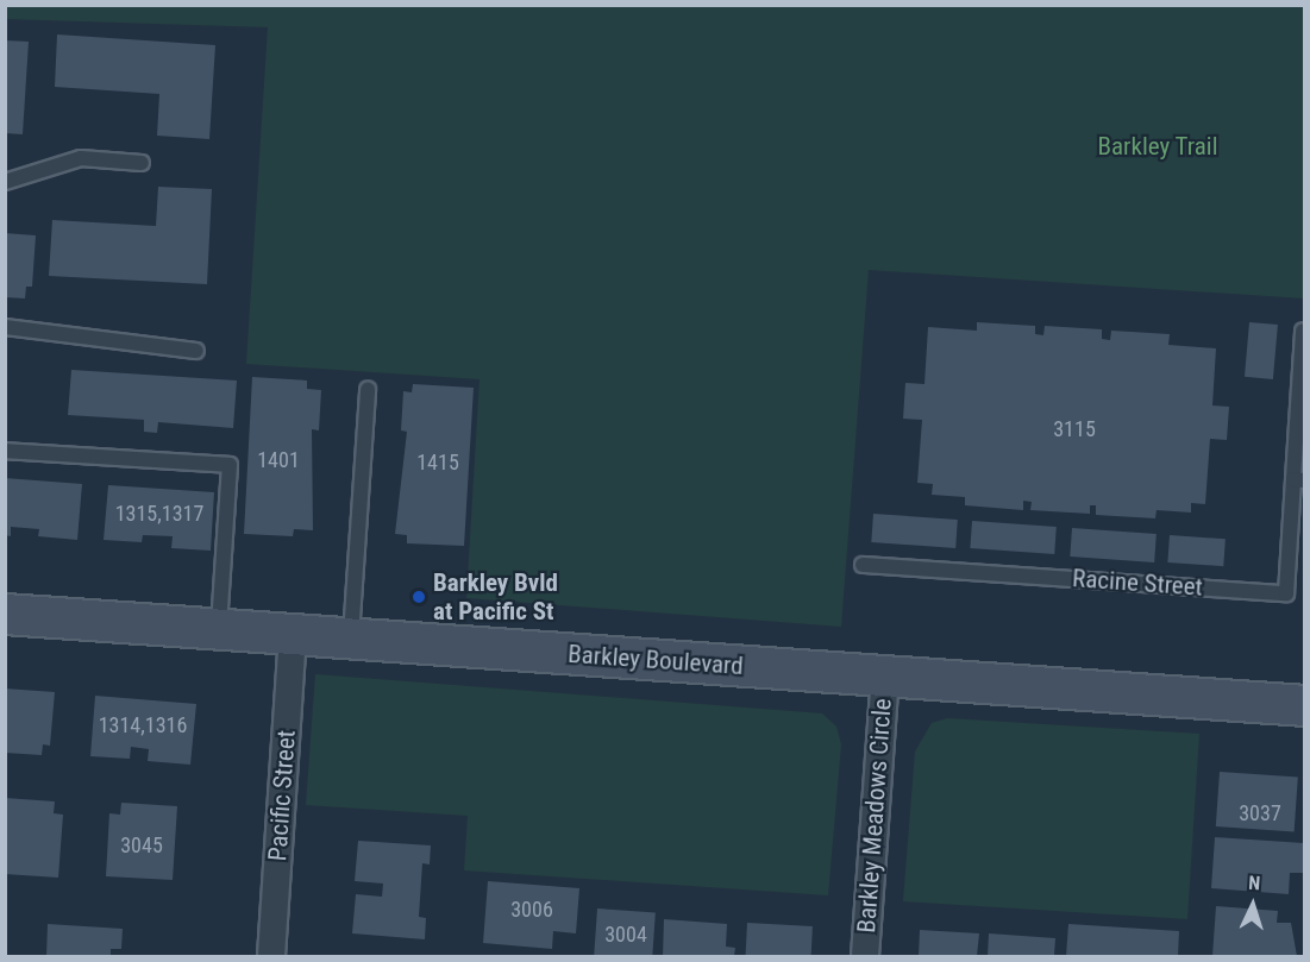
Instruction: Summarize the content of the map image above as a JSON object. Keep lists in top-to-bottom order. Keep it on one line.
{"streets":{"main road":["Barkley Boulevard"],"street":["Pacific Street","Barkley Meadows Circle"],"lane":["Racine Street"]},"crossings":[["Barkley Boulevard","Pacific Street"],["Barkley Boulevard","Barkley Meadows Circle"]],"parks":["Barkley Trail"],"places":["Barkley Bvld at Pacific St"],"house_numbers":["3115","1401","1415","1315,1317","1314,1316","3037","3045","3006","3004"],"north":"top"}
